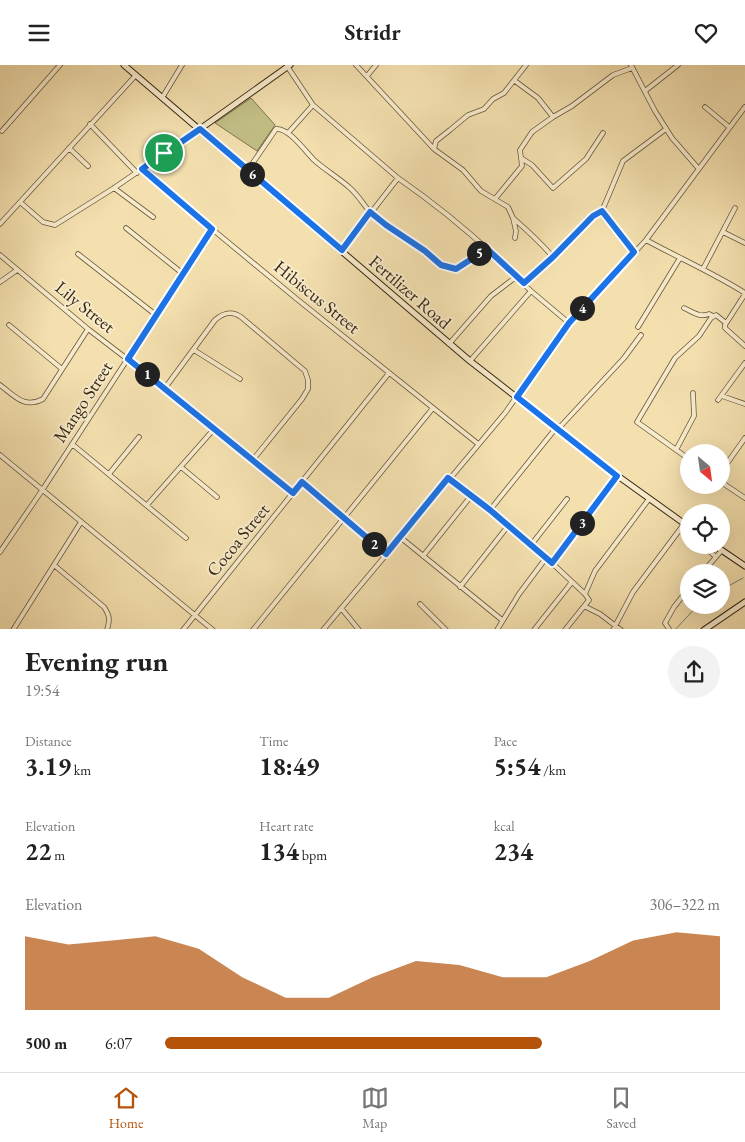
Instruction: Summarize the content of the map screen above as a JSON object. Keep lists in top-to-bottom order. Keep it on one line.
{"streets":{"street":["Fertilizer Road","Hibiscus Street","Lily Street","Mango Street","Cocoa Street"]},"crossings":[["Hibiscus Street","Mango Street"],["Hibiscus Street","Cocoa Street"],["Lily Street","Mango Street"],["Lily Street","Cocoa Street"]],"north":"bottom right","page":{"header":"Stridr","pins":["6","5","4","1","3","2"],"heading":["Evening run","19:54"],"stats":[["Distance","3.19 km"],["Time","18:49"],["Pace","5:54 /km"],["Elevation","22 m"],["Heart rate","134 bpm"],["kcal","234"]],"chart":["Elevation","306–322 m"],"list":[{"name":"500 m","note":"6:07"}],"tabs":["Home","Map","Saved"]}}
